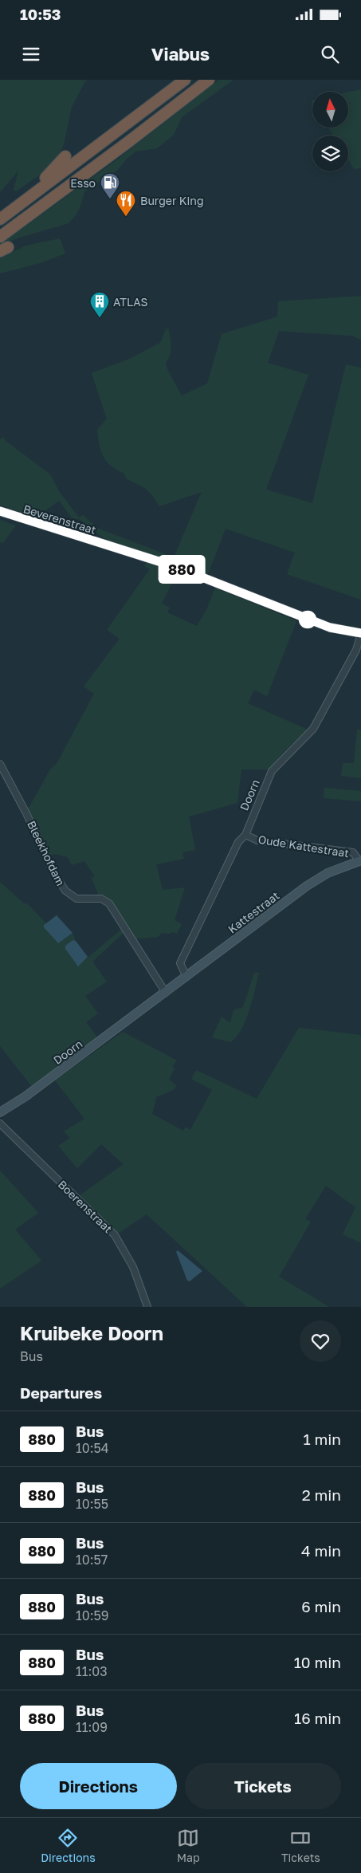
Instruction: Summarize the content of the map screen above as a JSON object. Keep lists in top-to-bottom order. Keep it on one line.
{"streets":{"street":["Beverenstraat","Doorn","Oude Kattestraat","Bleekhofdam","Kattestraat","Boerenstraat"]},"crossings":[["Beverenstraat","Doorn"],["Doorn","Oude Kattestraat"],["Doorn","Bleekhofdam"],["Doorn","Kattestraat"],["Oude Kattestraat","Kattestraat"],["Bleekhofdam","Kattestraat"]],"places":{"fuel station":["Esso"],"restaurant":["Burger King"],"building":["ATLAS"]},"lines":["bus line 880"],"north":"top","page":{"status":"10:53","header":"Viabus","on_map":"880","heading":[["Kruibeke Doorn","Bus"],"Departures"],"list":[{"mark":"880","name":"Bus","note":"10:54","value":"1 min"},{"mark":"880","name":"Bus","note":"10:55","value":"2 min"},{"mark":"880","name":"Bus","note":"10:57","value":"4 min"},{"mark":"880","name":"Bus","note":"10:59","value":"6 min"},{"mark":"880","name":"Bus","note":"11:03","value":"10 min"},{"mark":"880","name":"Bus","note":"11:09","value":"16 min"}],"buttons":["Directions","Tickets"],"tabs":["Directions","Map","Tickets"]}}
